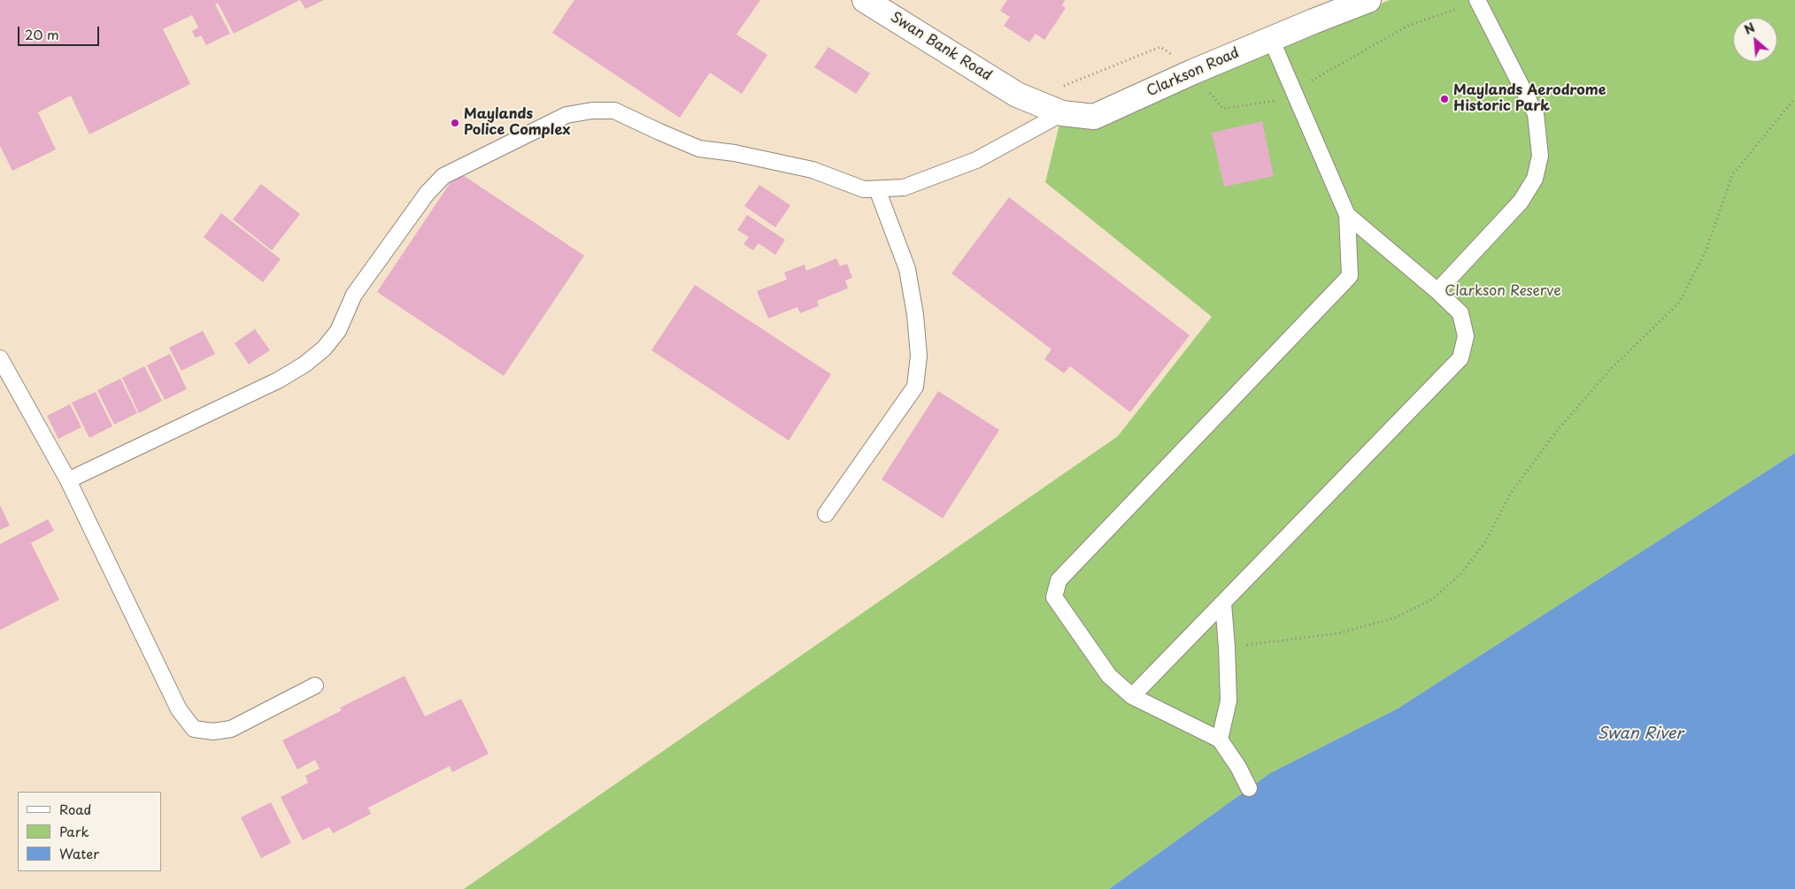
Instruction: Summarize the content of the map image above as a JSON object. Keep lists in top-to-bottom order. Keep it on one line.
{"streets":{"street":["Swan Bank Road","Clarkson Road"]},"crossings":[["Swan Bank Road","Clarkson Road"]],"water":["Swan River"],"parks":["Clarkson Reserve"],"places":["Maylands Aerodrome Historic Park","Maylands Police Complex"],"legend":["Road","Park","Water"],"scale_bar":"20 m","north":"top left"}
